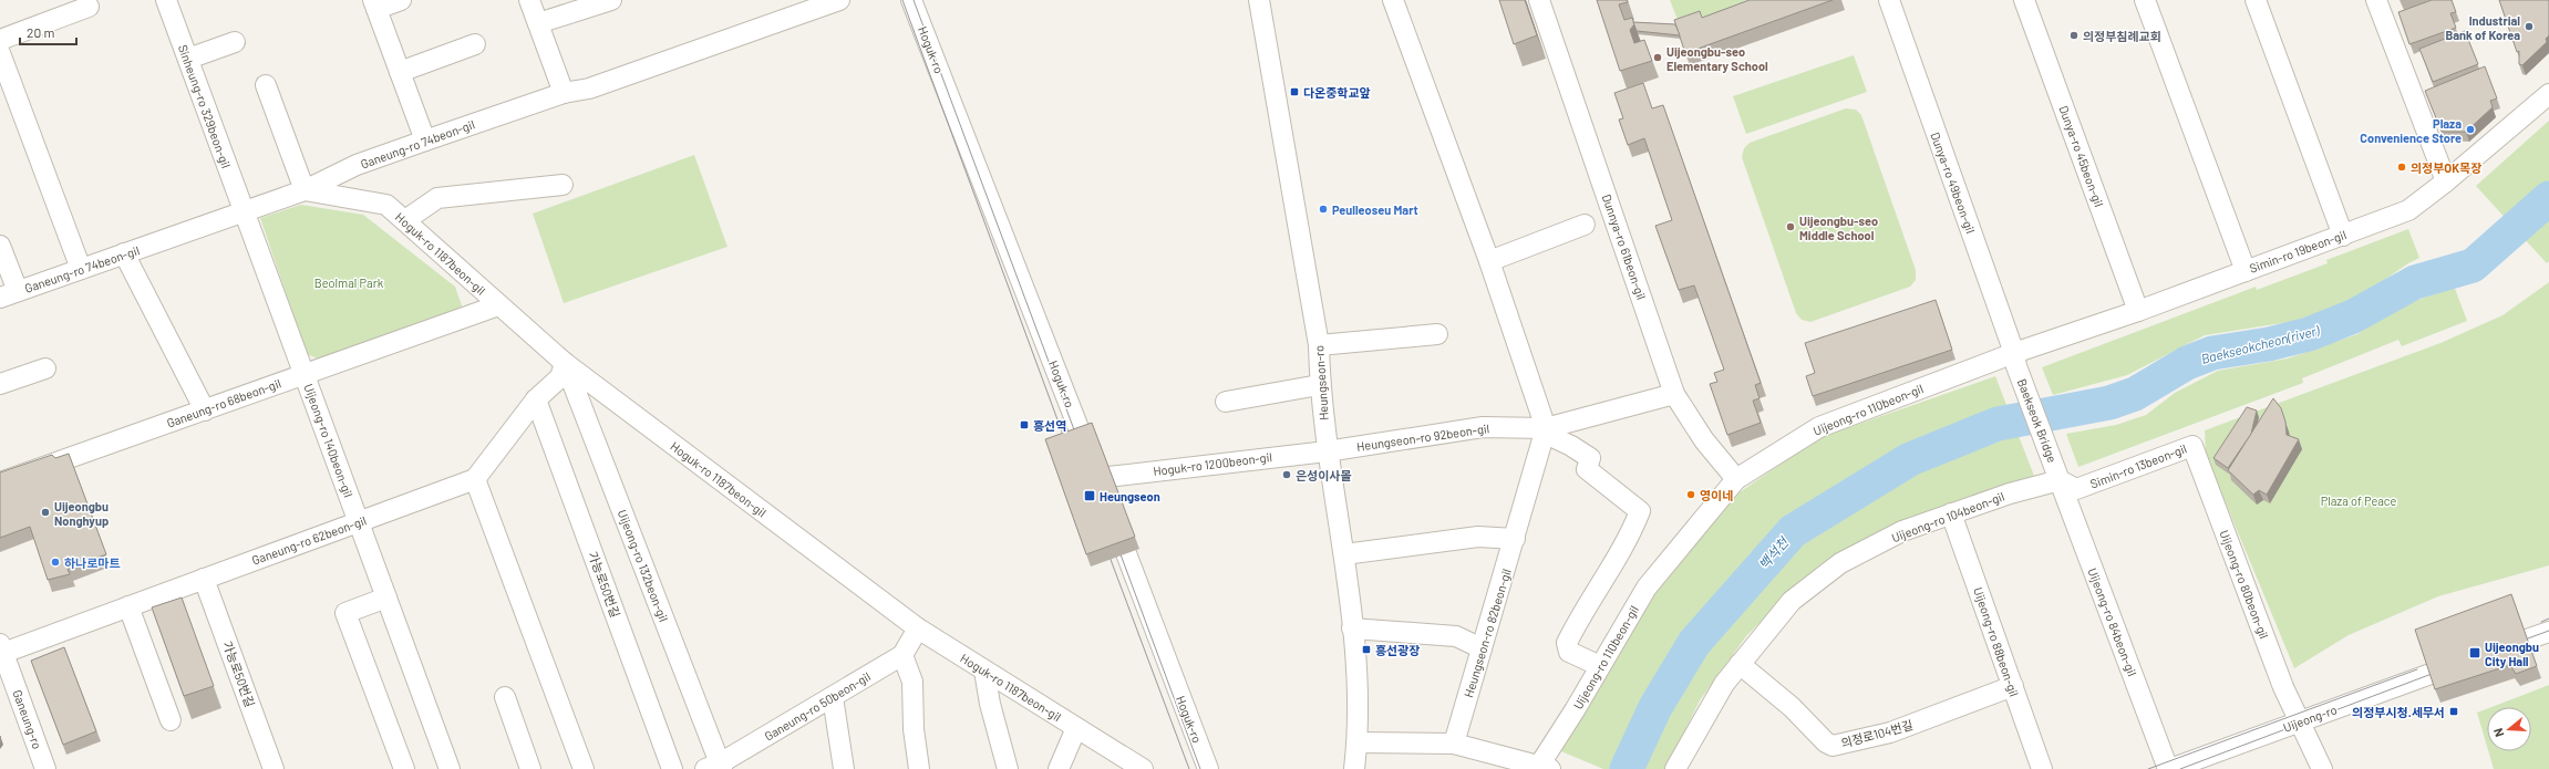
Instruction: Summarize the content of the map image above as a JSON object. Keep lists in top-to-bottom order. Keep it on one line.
{"streets":{"street":["Hoguk-ro","Sinheung-ro 329beon-gil","Ganeung-ro 74beon-gil","Dunya-ro 45beon-gil","Dunya-ro 49beon-gil","Dunnya-ro 61beon-gil","Simin-ro 19beon-gil","Hoguk-ro 1187beon-gil","Heungseon-ro","Ganeung-ro 68beon-gil","Uijeong-ro 110beon-gil","Baekseok Bridge","Heungseon-ro 92beon-gil","Uijeong-ro 140beon-gil","Hoguk-ro 1200beon-gil","Simin-ro 13beon-gil","Uijeong-ro 104beon-gil","Ganeung-ro 62beon-gil","Uijeong-ro 132beon-gil","가능로50번길","Uijeong-ro 80beon-gil","Uijeong-ro 84beon-gil","Heungseon-ro 82beon-gil","Uijeong-ro 88beon-gil","Ganeung-ro 50beon-gil","Uijeong-ro","Ganeung-ro","의정로104번길"]},"crossings":[["Hoguk-ro","Hoguk-ro 1200beon-gil"],["Sinheung-ro 329beon-gil","Ganeung-ro 74beon-gil"],["Sinheung-ro 329beon-gil","Uijeong-ro 140beon-gil"],["Ganeung-ro 74beon-gil","Hoguk-ro 1187beon-gil"],["Ganeung-ro 74beon-gil","Uijeong-ro 140beon-gil"],["Dunya-ro 45beon-gil","Simin-ro 19beon-gil"],["Dunya-ro 49beon-gil","Simin-ro 19beon-gil"],["Dunya-ro 49beon-gil","Uijeong-ro 110beon-gil"],["Dunya-ro 49beon-gil","Baekseok Bridge"],["Dunnya-ro 61beon-gil","Uijeong-ro 110beon-gil"],["Dunnya-ro 61beon-gil","Heungseon-ro 92beon-gil"],["Simin-ro 19beon-gil","Uijeong-ro 110beon-gil"],["Simin-ro 19beon-gil","Baekseok Bridge"],["Hoguk-ro 1187beon-gil","Ganeung-ro 68beon-gil"],["Hoguk-ro 1187beon-gil","Uijeong-ro 132beon-gil"],["Hoguk-ro 1187beon-gil","Ganeung-ro 50beon-gil"],["Heungseon-ro","Heungseon-ro 92beon-gil"],["Heungseon-ro","Hoguk-ro 1200beon-gil"],["Ganeung-ro 68beon-gil","Uijeong-ro 140beon-gil"],["Uijeong-ro 110beon-gil","Baekseok Bridge"],["Baekseok Bridge","Simin-ro 13beon-gil"],["Baekseok Bridge","Uijeong-ro 104beon-gil"],["Baekseok Bridge","Uijeong-ro 84beon-gil"],["Heungseon-ro 92beon-gil","Hoguk-ro 1200beon-gil"],["Heungseon-ro 92beon-gil","Heungseon-ro 82beon-gil"],["Uijeong-ro 140beon-gil","Ganeung-ro 62beon-gil"],["Simin-ro 13beon-gil","Uijeong-ro 104beon-gil"],["Simin-ro 13beon-gil","Uijeong-ro 80beon-gil"],["Simin-ro 13beon-gil","Uijeong-ro 84beon-gil"],["Uijeong-ro 104beon-gil","Uijeong-ro 84beon-gil"],["Uijeong-ro 104beon-gil","Uijeong-ro 88beon-gil"],["Uijeong-ro 104beon-gil","의정로104번길"],["Ganeung-ro 62beon-gil","가능로50번길"],["Ganeung-ro 62beon-gil","Ganeung-ro"],["Uijeong-ro 132beon-gil","Ganeung-ro 50beon-gil"],["Uijeong-ro 80beon-gil","Uijeong-ro"],["Uijeong-ro 84beon-gil","Uijeong-ro"],["Uijeong-ro 88beon-gil","의정로104번길"]],"water":["Baekseokcheon(river)","백석천"],"parks":["Beolmal Park","Plaza of Peace"],"places":{"other":["Industrial Bank of Korea","의정부침례교회","Uijeongbu-seo Elementary School","Plaza Convenience Store","의정부OK목장","Peulleoseu Mart","Uijeongbu-seo Middle School","은성이사몰","영이네","Uijeongbu Nonghyup","하나로마트"],"transit":["다온중학교앞","흥선역","Heungseon","흥선광장","Uijeongbu City Hall","의정부시청.세무서"]},"scale_bar":"20 m","north":"left"}
